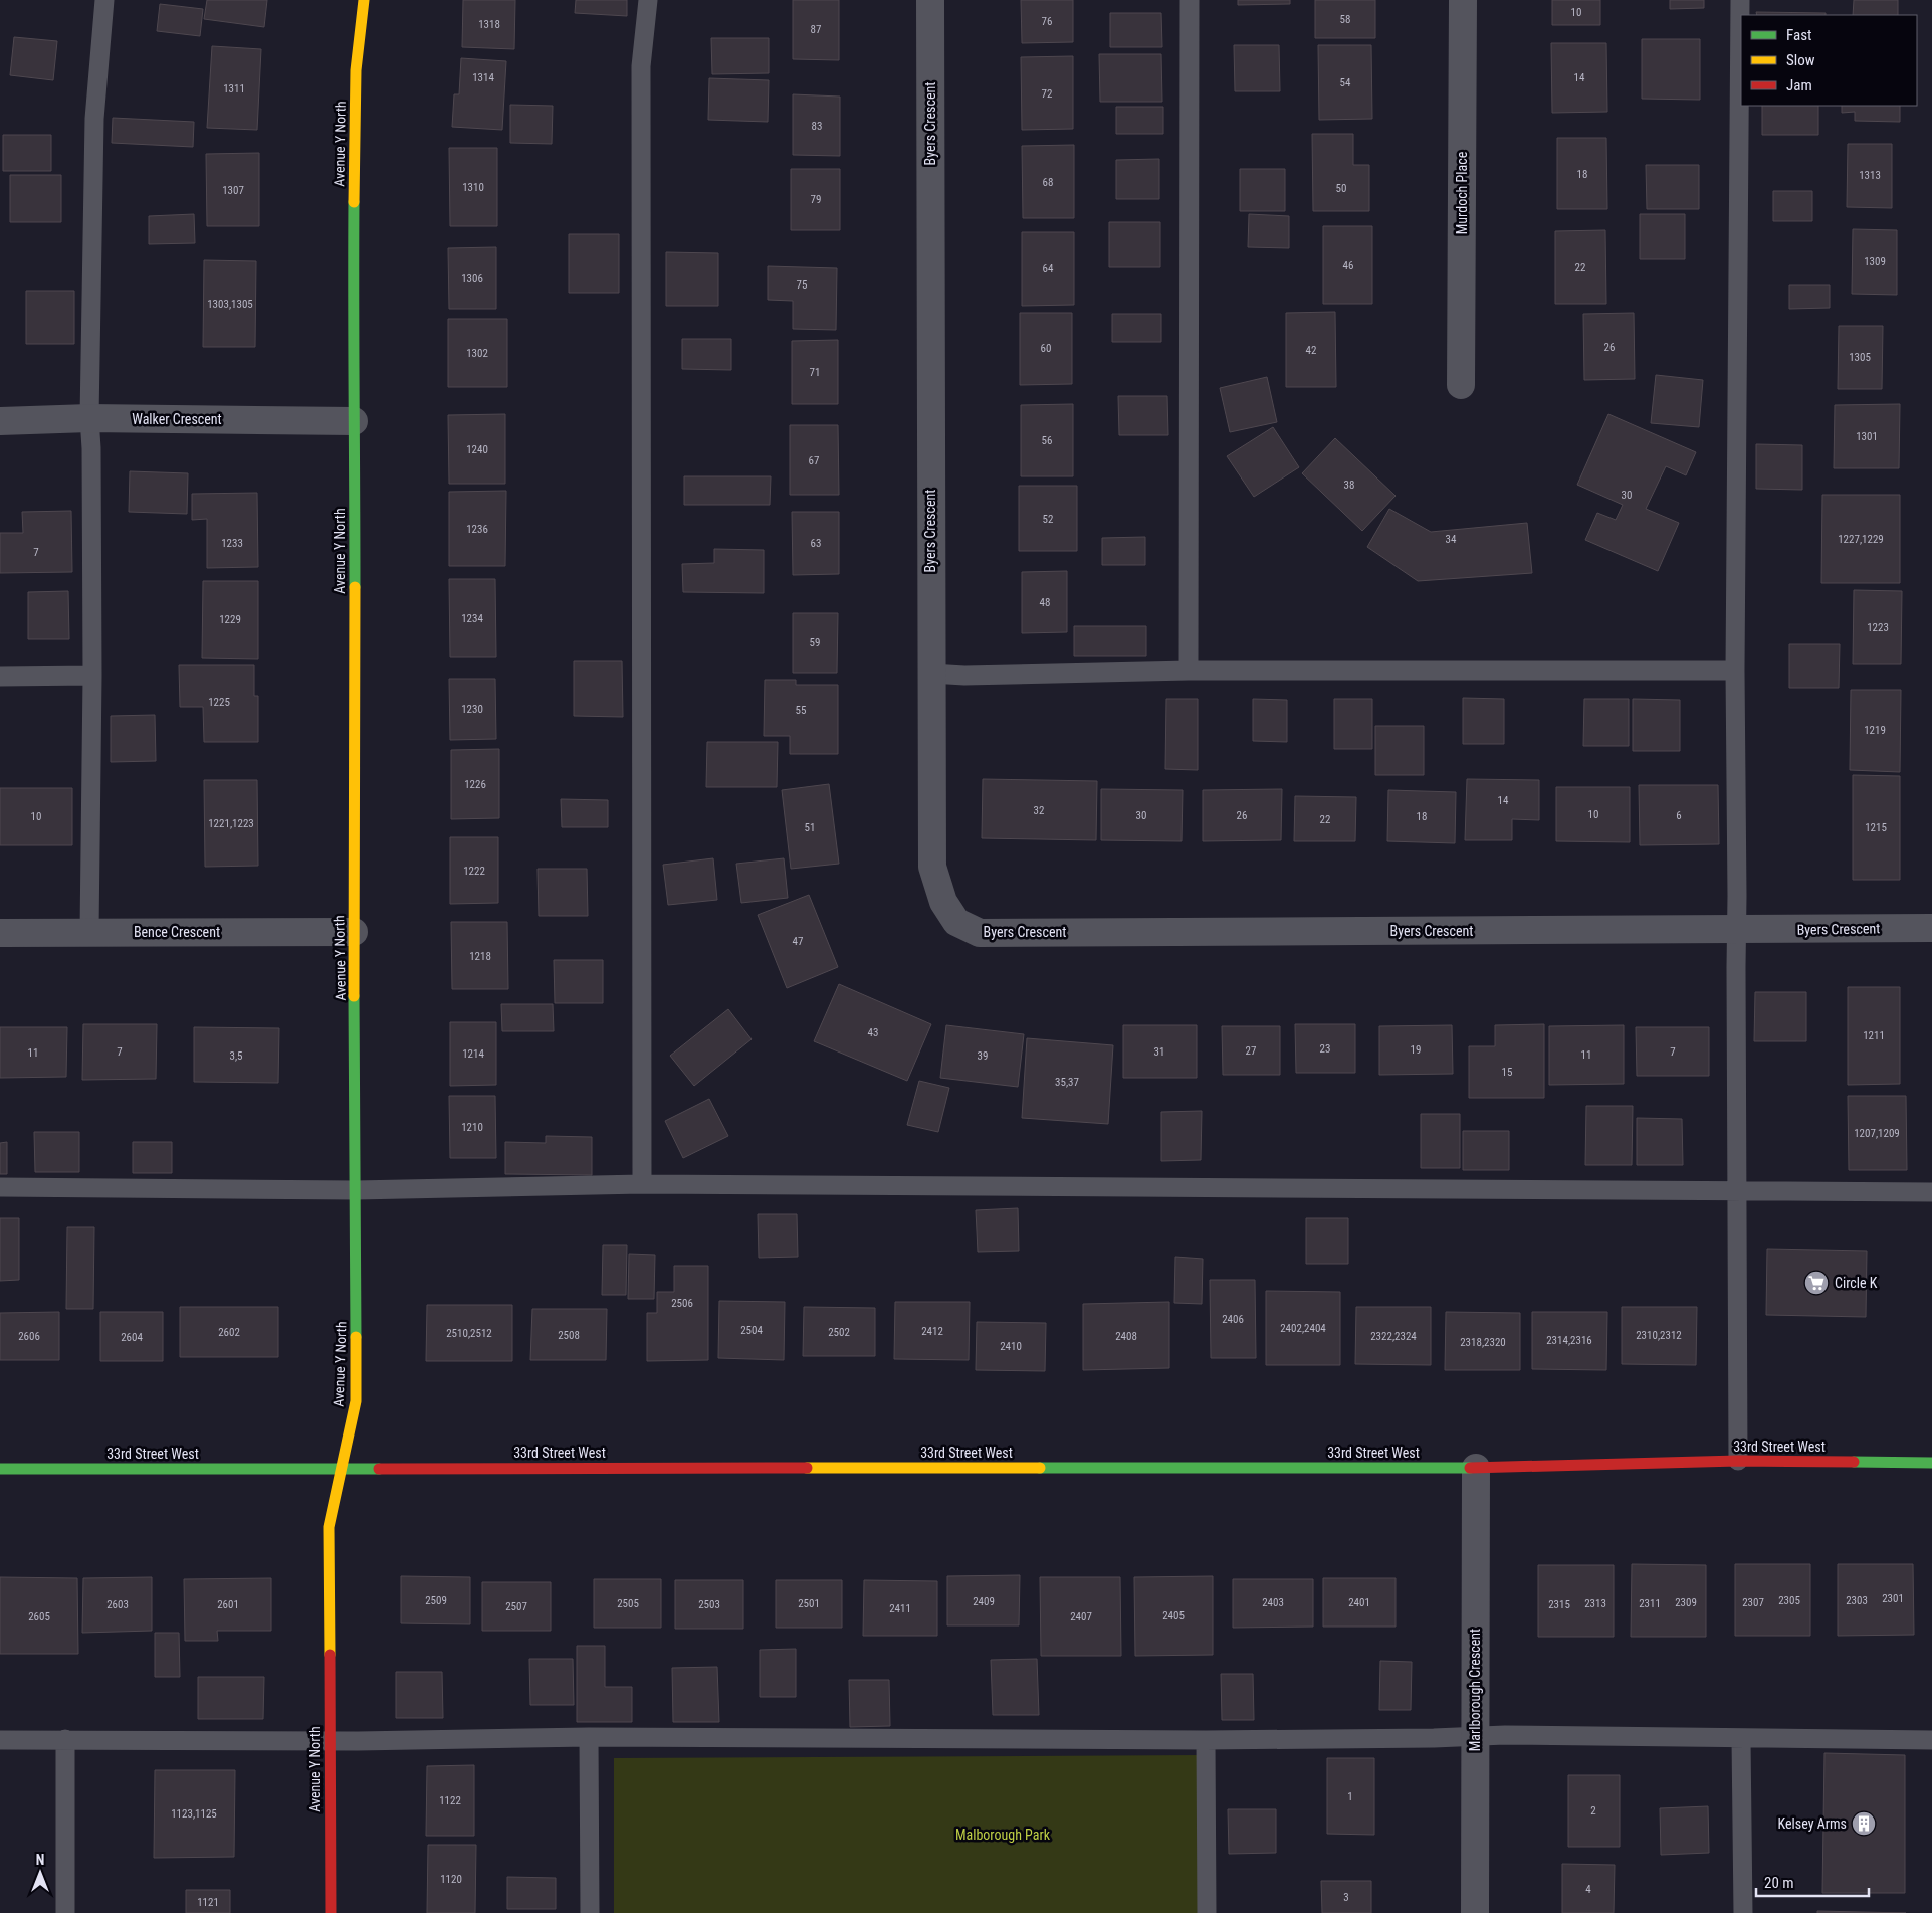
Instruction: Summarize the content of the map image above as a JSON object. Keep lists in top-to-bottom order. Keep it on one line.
{"streets":{"street":["Byers Crescent","Avenue Y North","Murdoch Place","Walker Crescent","Bence Crescent","33rd Street West","Marlborough Crescent"]},"crossings":[["Avenue Y North","Walker Crescent"],["Avenue Y North","Bence Crescent"],["Avenue Y North","33rd Street West"],["33rd Street West","Marlborough Crescent"]],"parks":["Malborough Park"],"places":{"supermarket":["Circle K"],"building":["Kelsey Arms"]},"house_numbers":["10","58","76","1318","87","1314","14","54","1311","72","83","18","1313","68","1310","50","1307","79","1309","46","22","64","1306","75","1303,1305","26","60","42","1302","1305","71","1301","56","1240","67","38","30","52","1236","34","1227,1229","1233","63","7","48","1234","1229","1223","59","1225","1230","55","1219","1226","14","32","10","30","26","6","10","18","22","1221,1223","51","1215","1222","47","1218","43","1211","23","19","27","7","31","7","11","1214","11","3,5","39","15","35,37","1210","1207,1209","2506","2406","2402,2404","2504","2412","2602","2502","2510,2512","2508","2310,2312","2606","2408","2322,2324","2604","2314,2316","2318,2320","2410","2301","2509","2305","2303","2409","2403","2401","2309","2307","2505","2501","2313","2311","2603","2601","2503","2315","2507","2411","2405","2605","2407","1","1122","2","1123,1125","1120","4","3","1121"],"legend":["Fast","Slow","Jam"],"scale_bar":"20 m","north":"top"}
